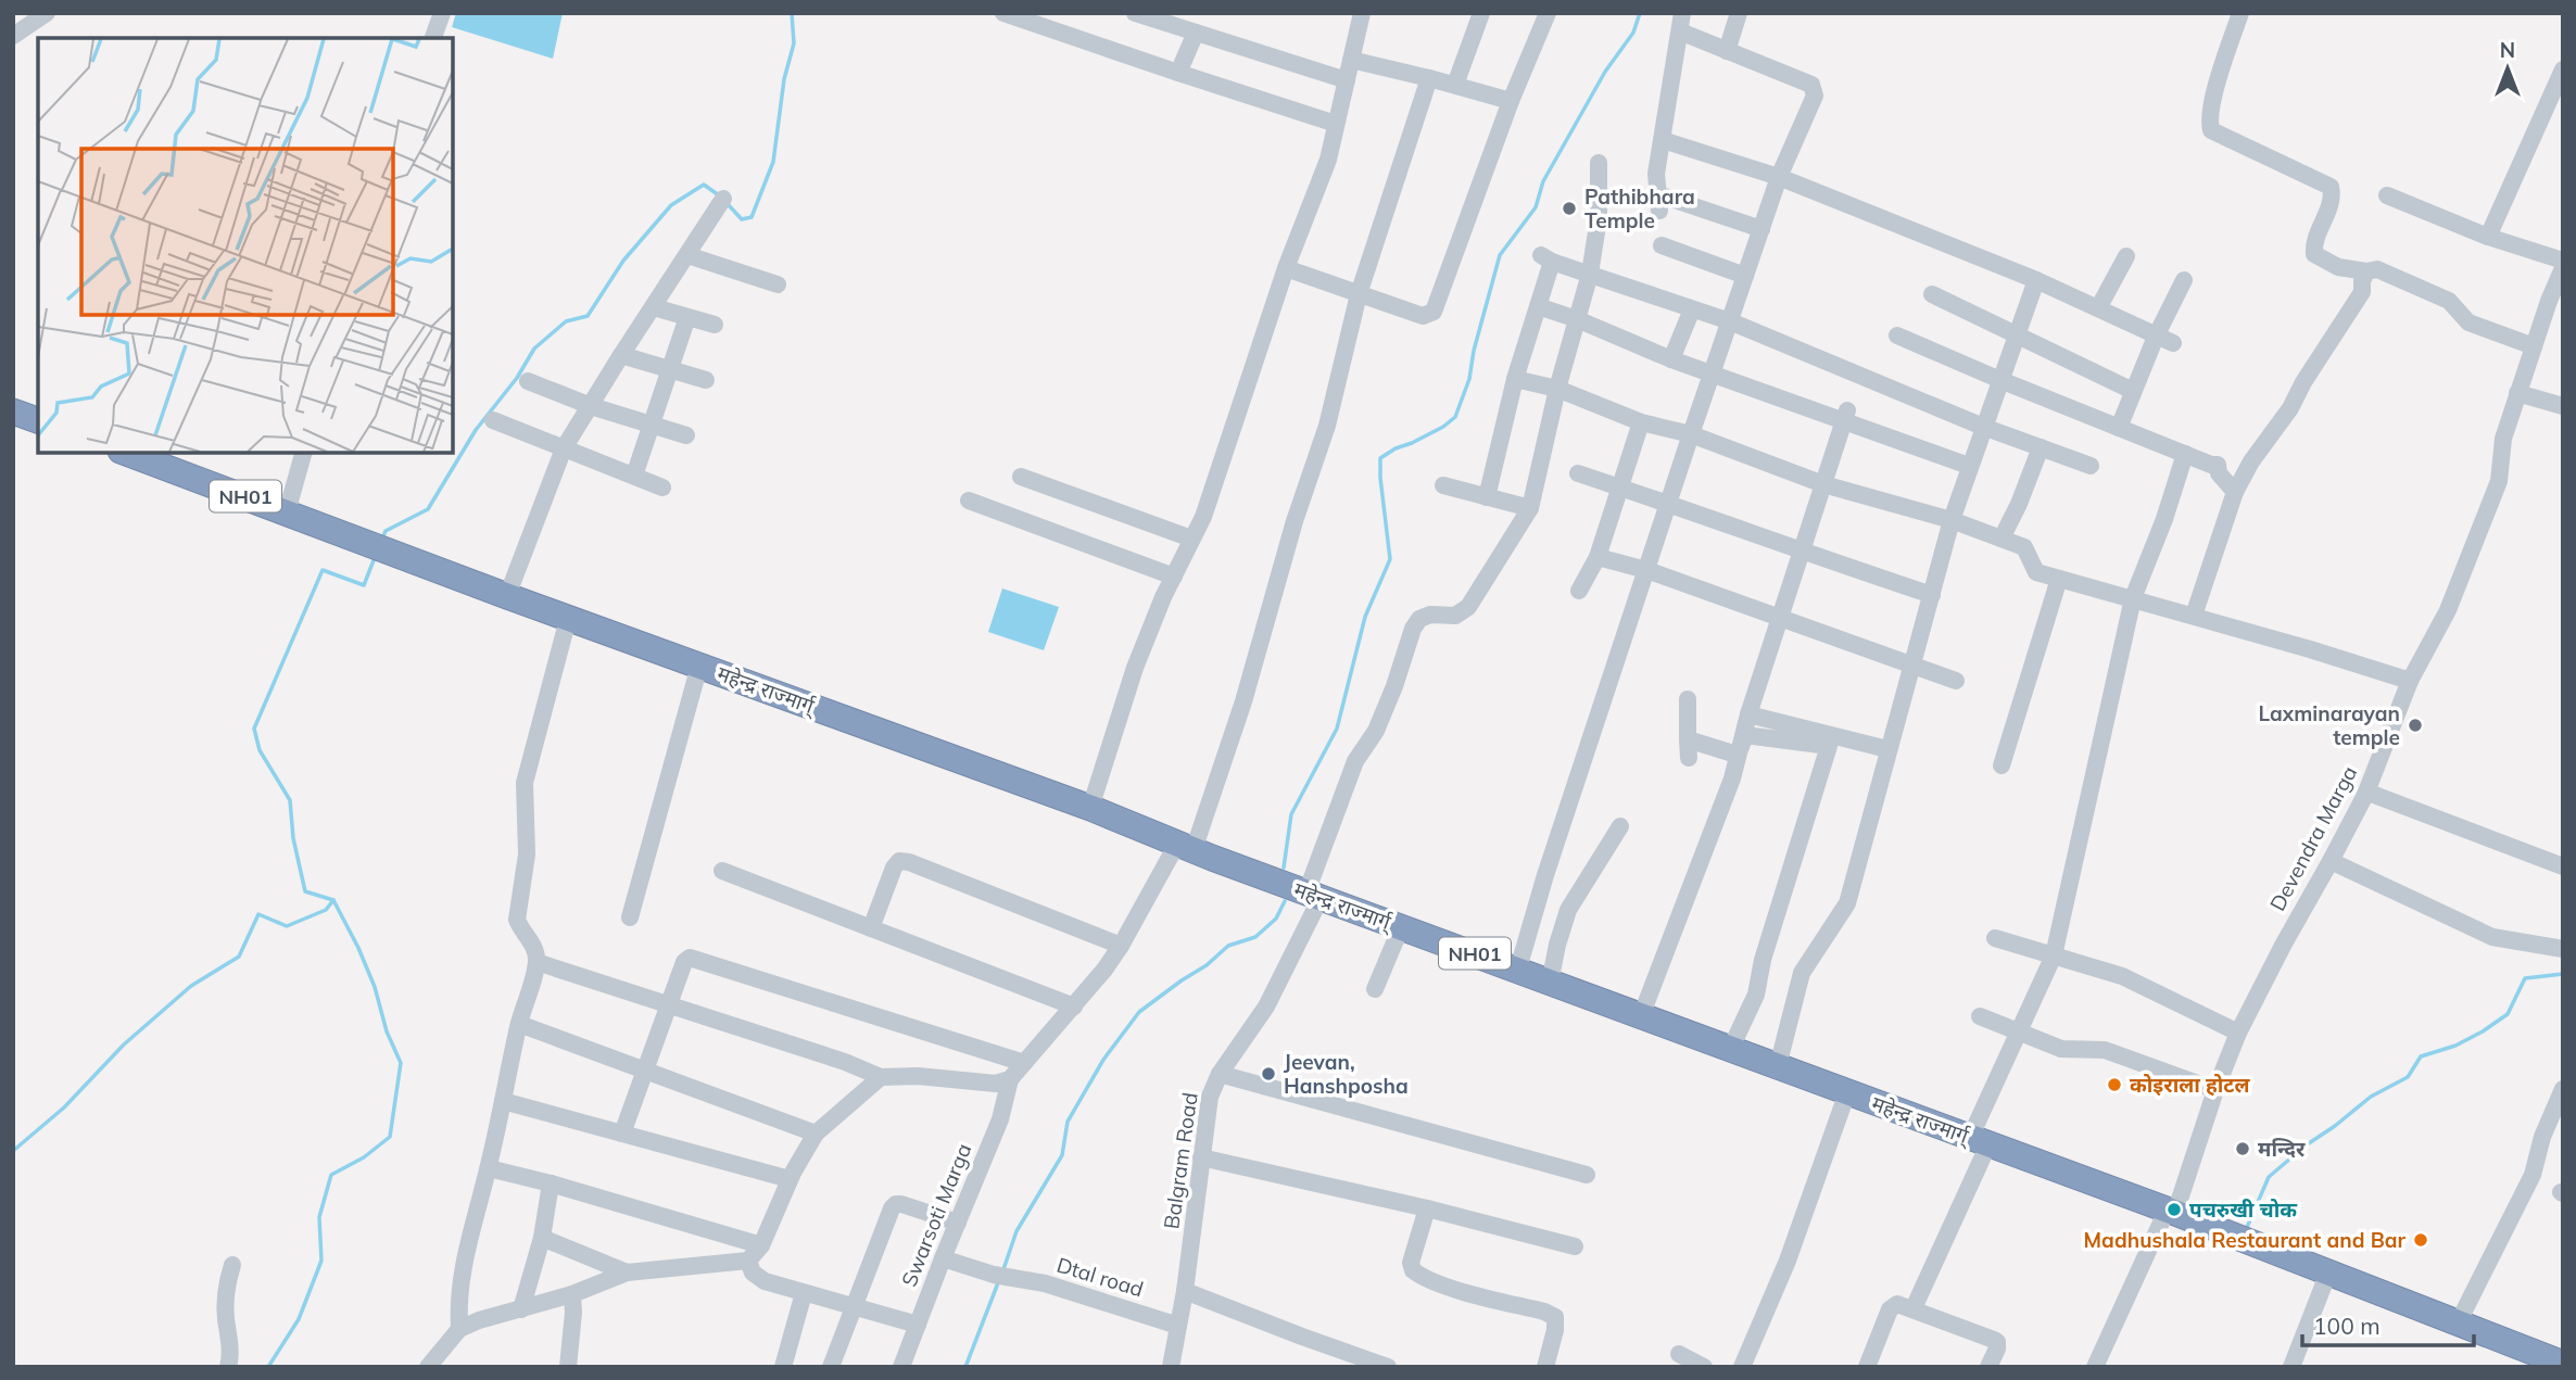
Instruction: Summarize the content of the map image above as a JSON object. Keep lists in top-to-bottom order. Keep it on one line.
{"streets":{"highway":["NH01","महेन्द्र राज्मार्ग्"],"street":["Devendra Marga","Balgram Road","Swarsoti Marga","Dtal road"]},"crossings":[["महेन्द्र राज्मार्ग्","Devendra Marga"],["महेन्द्र राज्मार्ग्","Balgram Road"],["Balgram Road","Dtal road"],["Swarsoti Marga","Dtal road"]],"places":["Pathibhara Temple","Laxminarayan temple","Jeevan, Hanshposha","कोइराला होटल","मन्दिर","पचरुखी चोक","Madhushala Restaurant and Bar"],"scale_bar":"100 m","north":"top"}
